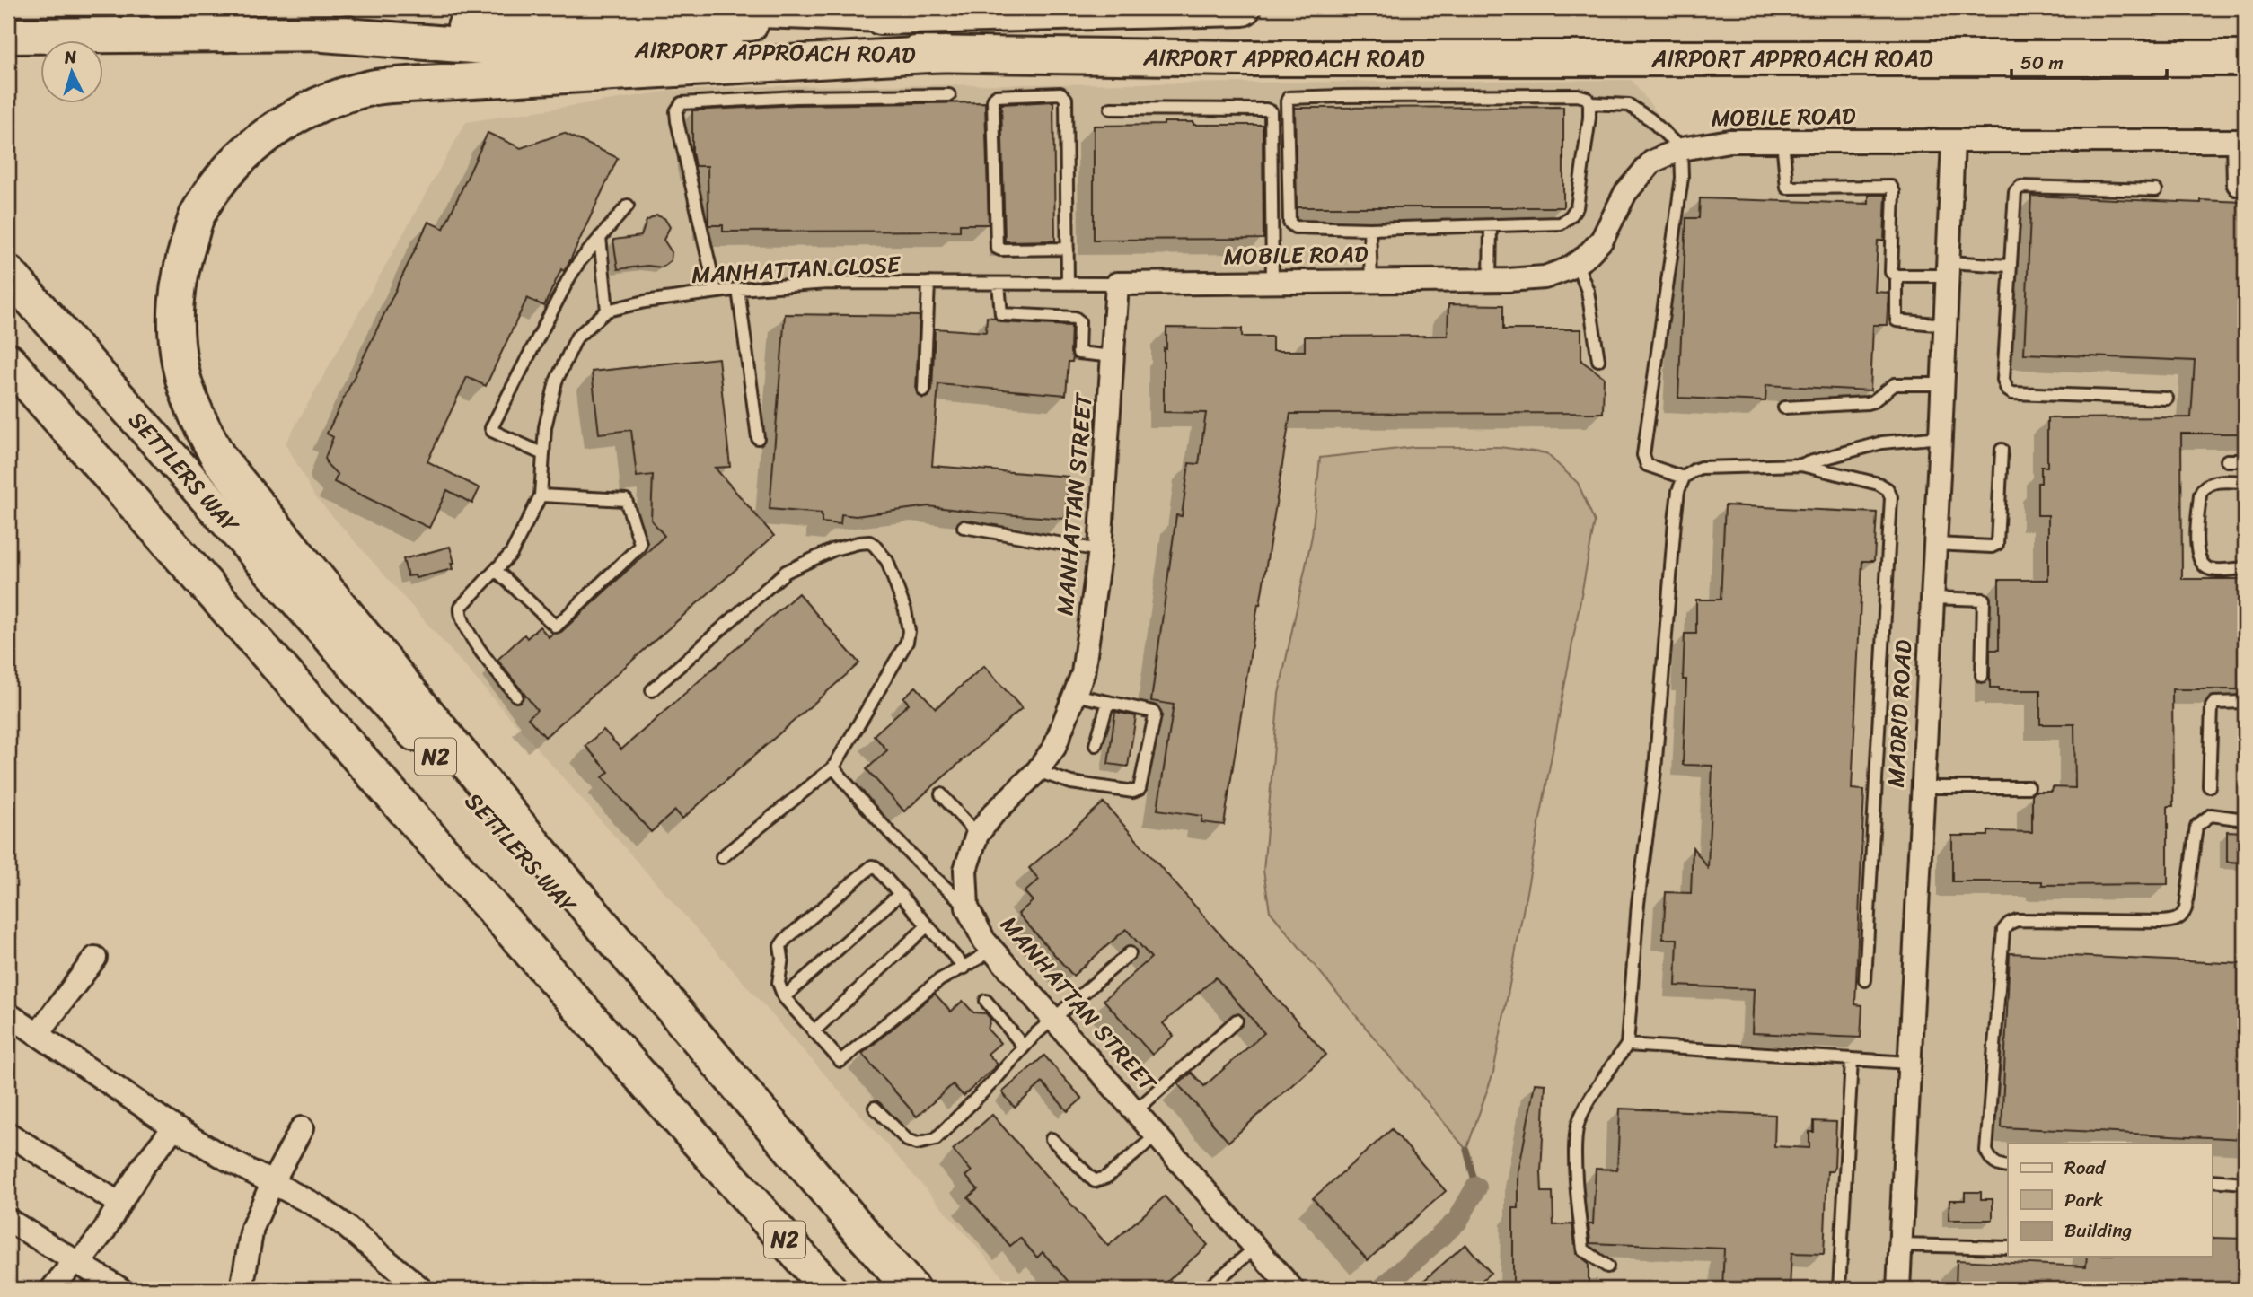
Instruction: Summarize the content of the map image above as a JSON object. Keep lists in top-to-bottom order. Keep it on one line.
{"streets":{"main road":["AIRPORT APPROACH ROAD","SETTLERS WAY","N2"],"street":["MOBILE ROAD","MANHATTAN STREET","MADRID ROAD"],"lane":["MANHATTAN CLOSE"]},"crossings":[["MOBILE ROAD","MANHATTAN CLOSE"],["MOBILE ROAD","MANHATTAN STREET"],["MOBILE ROAD","MADRID ROAD"],["MANHATTAN CLOSE","MANHATTAN STREET"]],"legend":["Road","Park","Building"],"scale_bar":"50 m","north":"top"}
